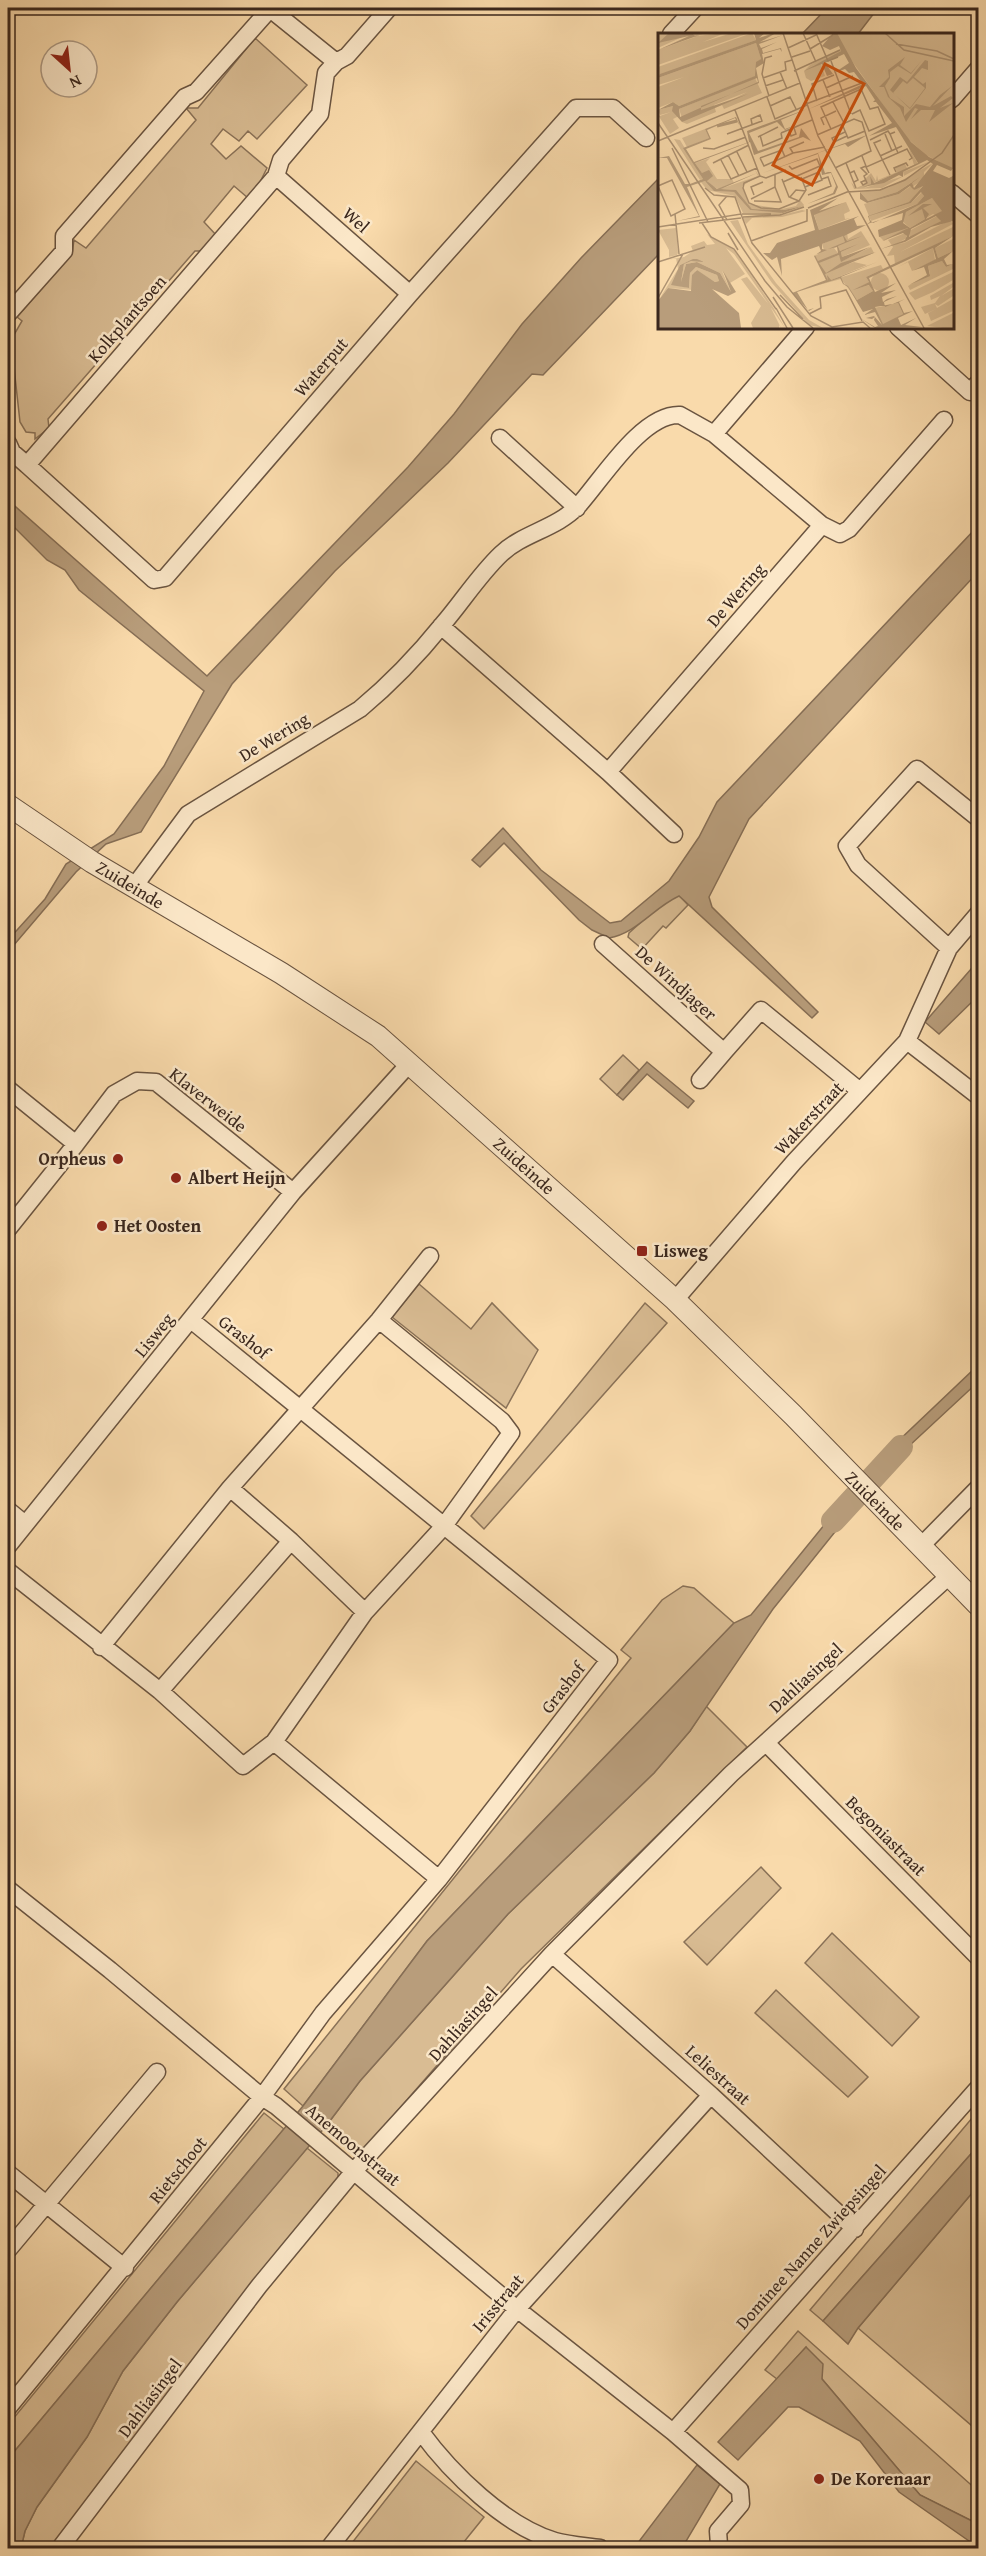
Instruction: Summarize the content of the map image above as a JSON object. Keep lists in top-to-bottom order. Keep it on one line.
{"streets":{"street":["Wel","Kolkplantsoen","Waterput","De Wering","Zuideinde","De Windjager","Klaverweide","Wakerstraat","Lisweg","Grashof","Dahliasingel","Begoniastraat","Leliestraat","Anemoonstraat","Rietschoot","Dominee Nanne Zwiepsingel","Irisstraat"]},"crossings":[["Wel","Kolkplantsoen"],["Wel","Waterput"],["Kolkplantsoen","Waterput"],["De Wering","Zuideinde"],["Zuideinde","Wakerstraat"],["Zuideinde","Lisweg"],["Zuideinde","Dahliasingel"],["Klaverweide","Lisweg"],["Lisweg","Grashof"],["Grashof","Anemoonstraat"],["Grashof","Rietschoot"],["Dahliasingel","Begoniastraat"],["Dahliasingel","Leliestraat"],["Dahliasingel","Anemoonstraat"],["Leliestraat","Dominee Nanne Zwiepsingel"],["Leliestraat","Irisstraat"],["Anemoonstraat","Rietschoot"],["Anemoonstraat","Dominee Nanne Zwiepsingel"],["Anemoonstraat","Irisstraat"]],"places":{"other":["Orpheus","Albert Heijn","Het Oosten","De Korenaar"],"transit":["Lisweg"]},"north":"bottom right"}
